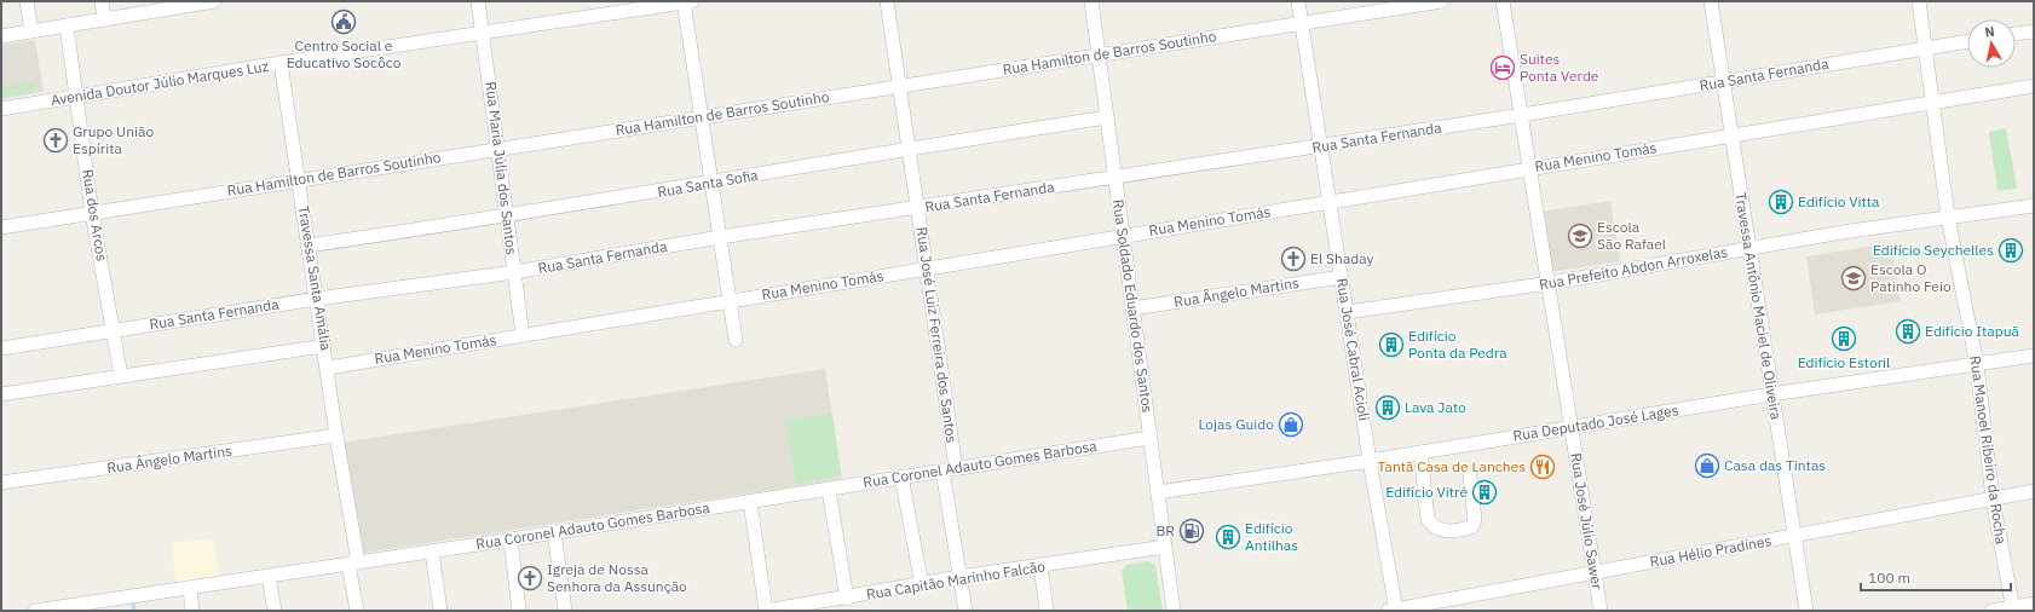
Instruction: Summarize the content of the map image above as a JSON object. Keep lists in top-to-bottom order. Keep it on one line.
{"streets":{"street":["Rua Hamilton de Barros Soutinho","Rua Santa Fernanda","Avenida Doutor Júlio Marques Luz","Rua Menino Tomás","Rua Maria Júlia dos Santos","Rua Santa Sofia","Rua dos Arcos","Rua Prefeito Abdon Arroxelas","Travessa Santa Amália","Rua Ângelo Martins","Rua Soldado Eduardo dos Santos","Travessa Antônio Maciel de Oliveira","Rua José Luiz Ferreira dos Santos","Rua José Cabral Acioli","Rua Deputado José Lages","Rua Manoel Ribeiro da Rocha","Rua Coronel Adauto Gomes Barbosa","Rua José Júlio Sawer","Rua Hélio Pradines","Rua Capitão Marinho Falcão"]},"crossings":[["Rua Hamilton de Barros Soutinho","Rua Maria Júlia dos Santos"],["Rua Hamilton de Barros Soutinho","Rua dos Arcos"],["Rua Hamilton de Barros Soutinho","Travessa Santa Amália"],["Rua Hamilton de Barros Soutinho","Rua Soldado Eduardo dos Santos"],["Rua Hamilton de Barros Soutinho","Rua José Luiz Ferreira dos Santos"],["Rua Hamilton de Barros Soutinho","Rua José Cabral Acioli"],["Rua Santa Fernanda","Rua Maria Júlia dos Santos"],["Rua Santa Fernanda","Rua dos Arcos"],["Rua Santa Fernanda","Travessa Santa Amália"],["Rua Santa Fernanda","Rua Soldado Eduardo dos Santos"],["Rua Santa Fernanda","Travessa Antônio Maciel de Oliveira"],["Rua Santa Fernanda","Rua José Luiz Ferreira dos Santos"],["Rua Santa Fernanda","Rua José Cabral Acioli"],["Rua Santa Fernanda","Rua Manoel Ribeiro da Rocha"],["Rua Santa Fernanda","Rua José Júlio Sawer"],["Avenida Doutor Júlio Marques Luz","Rua Maria Júlia dos Santos"],["Avenida Doutor Júlio Marques Luz","Rua dos Arcos"],["Avenida Doutor Júlio Marques Luz","Travessa Santa Amália"],["Rua Menino Tomás","Rua Maria Júlia dos Santos"],["Rua Menino Tomás","Travessa Santa Amália"],["Rua Menino Tomás","Rua Soldado Eduardo dos Santos"],["Rua Menino Tomás","Travessa Antônio Maciel de Oliveira"],["Rua Menino Tomás","Rua José Luiz Ferreira dos Santos"],["Rua Menino Tomás","Rua José Cabral Acioli"],["Rua Menino Tomás","Rua Manoel Ribeiro da Rocha"],["Rua Menino Tomás","Rua José Júlio Sawer"],["Rua Maria Júlia dos Santos","Rua Santa Sofia"],["Rua Santa Sofia","Travessa Santa Amália"],["Rua Santa Sofia","Rua Soldado Eduardo dos Santos"],["Rua Santa Sofia","Rua José Luiz Ferreira dos Santos"],["Rua Prefeito Abdon Arroxelas","Travessa Antônio Maciel de Oliveira"],["Rua Prefeito Abdon Arroxelas","Rua José Cabral Acioli"],["Rua Prefeito Abdon Arroxelas","Rua Manoel Ribeiro da Rocha"],["Rua Prefeito Abdon Arroxelas","Rua José Júlio Sawer"],["Travessa Santa Amália","Rua Ângelo Martins"],["Travessa Santa Amália","Rua Coronel Adauto Gomes Barbosa"],["Rua Ângelo Martins","Rua Soldado Eduardo dos Santos"],["Rua Ângelo Martins","Rua José Cabral Acioli"],["Rua Soldado Eduardo dos Santos","Rua Deputado José Lages"],["Rua Soldado Eduardo dos Santos","Rua Coronel Adauto Gomes Barbosa"],["Rua Soldado Eduardo dos Santos","Rua Capitão Marinho Falcão"],["Travessa Antônio Maciel de Oliveira","Rua Deputado José Lages"],["Travessa Antônio Maciel de Oliveira","Rua Hélio Pradines"],["Rua José Luiz Ferreira dos Santos","Rua Coronel Adauto Gomes Barbosa"],["Rua José Luiz Ferreira dos Santos","Rua Capitão Marinho Falcão"],["Rua José Cabral Acioli","Rua Deputado José Lages"],["Rua José Cabral Acioli","Rua Hélio Pradines"],["Rua Deputado José Lages","Rua Manoel Ribeiro da Rocha"],["Rua Deputado José Lages","Rua José Júlio Sawer"],["Rua Manoel Ribeiro da Rocha","Rua Hélio Pradines"],["Rua José Júlio Sawer","Rua Hélio Pradines"]],"places":{"public building":["Centro Social e Educativo Socôco"],"hotel":["Suites Ponta Verde"],"church":["Grupo União Espírita","El Shaday","Igreja de Nossa Senhora da Assunção"],"building":["Edifício Vitta","Edifício Seychelles","Edifício Itapuã","Edifício Estoril","Edifício Ponta da Pedra","Lava Jato","Edifício Vitré","Edifício Antilhas"],"school or university":["Escola São Rafael","Escola O Patinho Feio"],"shop":["Lojas Guido","Casa das Tintas"],"restaurant":["Tantã Casa de Lanches"],"fuel station":["BR"]},"scale_bar":"100 m","north":"top"}
